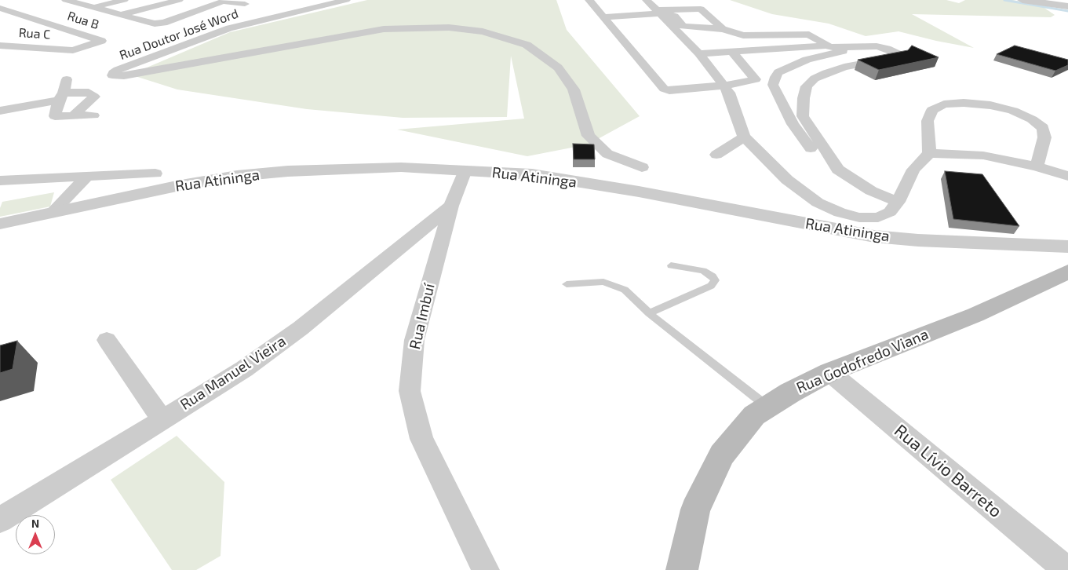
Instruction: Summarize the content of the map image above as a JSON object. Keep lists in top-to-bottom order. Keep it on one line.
{"streets":{"main road":["Rua Godofredo Viana"],"street":["Rua B","Rua C","Rua Doutor José Word","Rua Atininga","Rua Imbuí","Rua Manuel Vieira","Rua Lívio Barreto"]},"crossings":[["Rua B","Rua C"],["Rua Atininga","Rua Imbuí"],["Rua Imbuí","Rua Manuel Vieira"],["Rua Godofredo Viana","Rua Lívio Barreto"]],"north":"top"}
